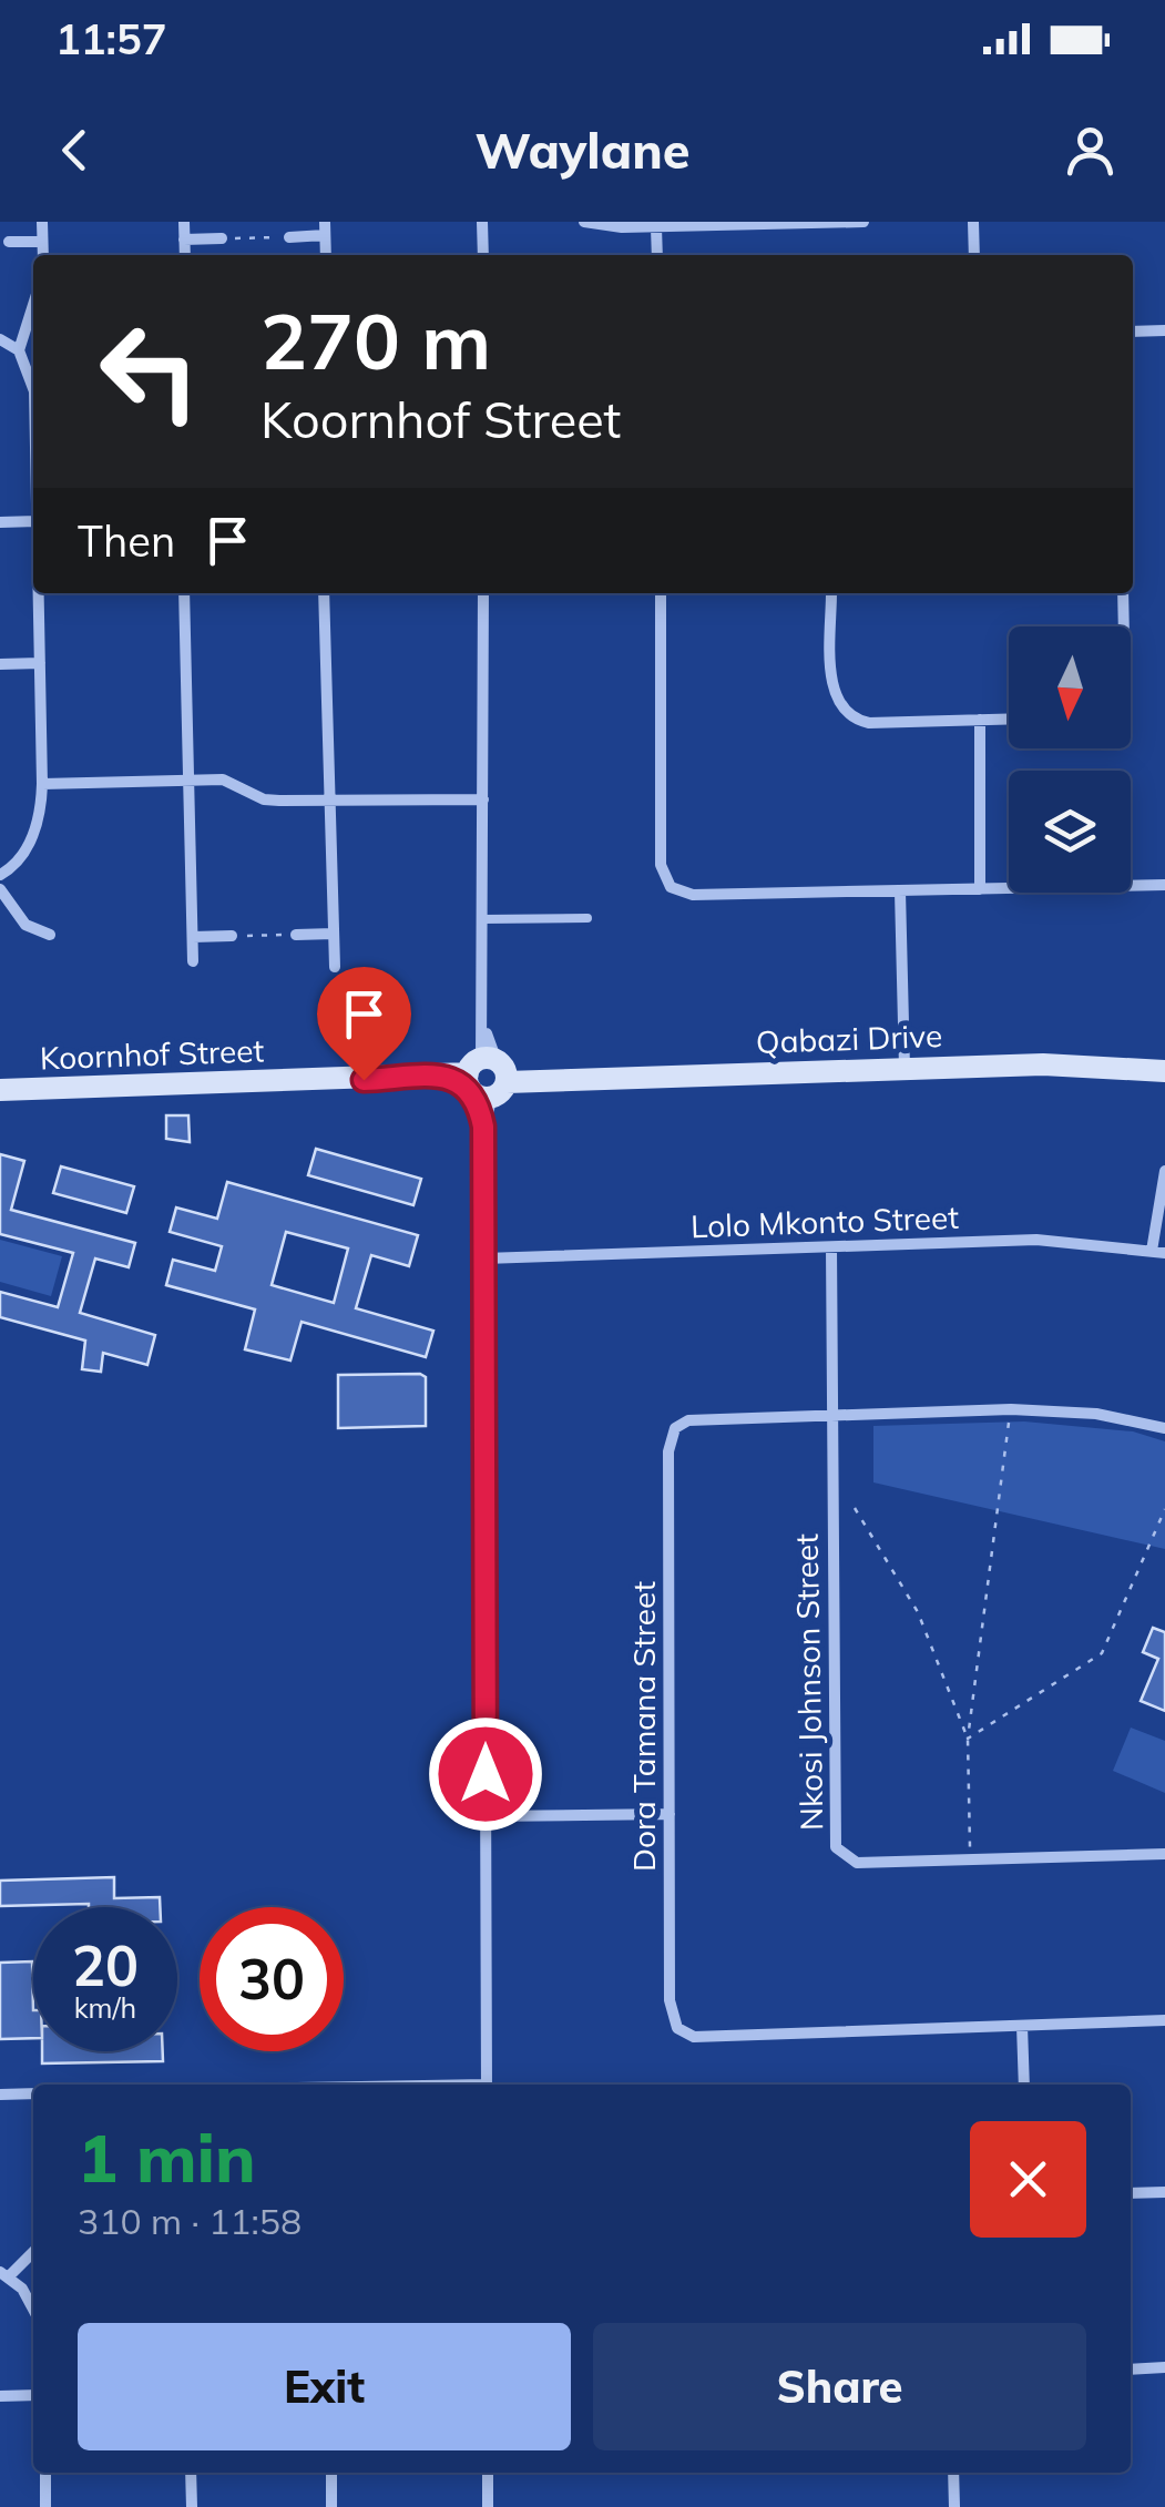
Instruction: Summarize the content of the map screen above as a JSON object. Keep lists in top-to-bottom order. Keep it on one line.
{"streets":{"street":["Qabazi Drive","Koornhof Street","Lolo Mkonto Street","Nkosi Johnson Street","Dora Tamana Street"]},"crossings":[["Qabazi Drive","Koornhof Street"],["Lolo Mkonto Street","Nkosi Johnson Street"],["Nkosi Johnson Street","Dora Tamana Street"]],"north":"bottom","page":{"status":"11:57","header":"Waylane","turn":["270 m","Koornhof Street"],"then":"Then","speed":"20 km/h","limit":"30","heading":["1 min","310 m · 11:58"],"buttons":["Exit","Share"]}}
